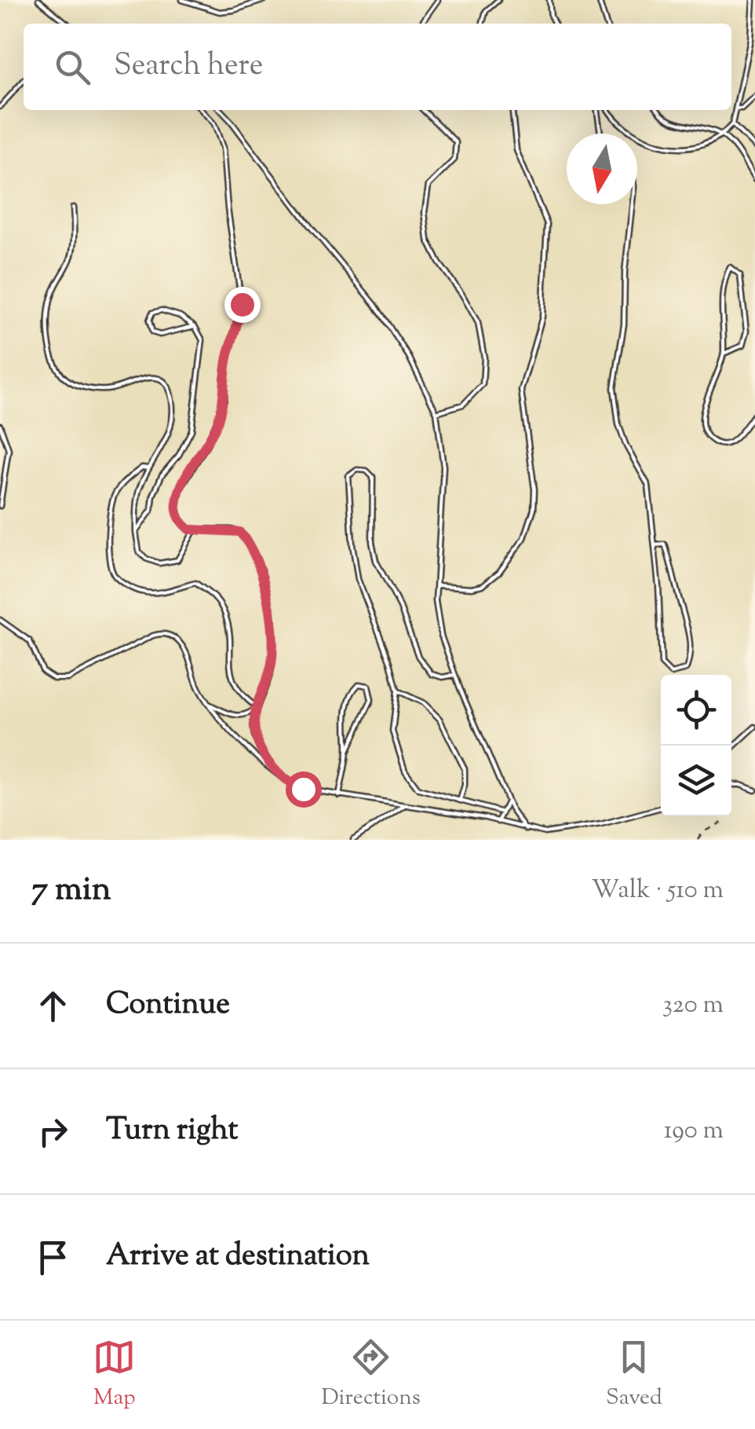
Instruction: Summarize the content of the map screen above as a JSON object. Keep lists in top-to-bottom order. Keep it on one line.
{"north":"bottom","page":{"search":"Search here","heading":["7 min","Walk · 510 m"],"list":[["Continue","320 m"],["Turn right","190 m"],"Arrive at destination"],"nav":["Map","Directions","Saved"]}}
